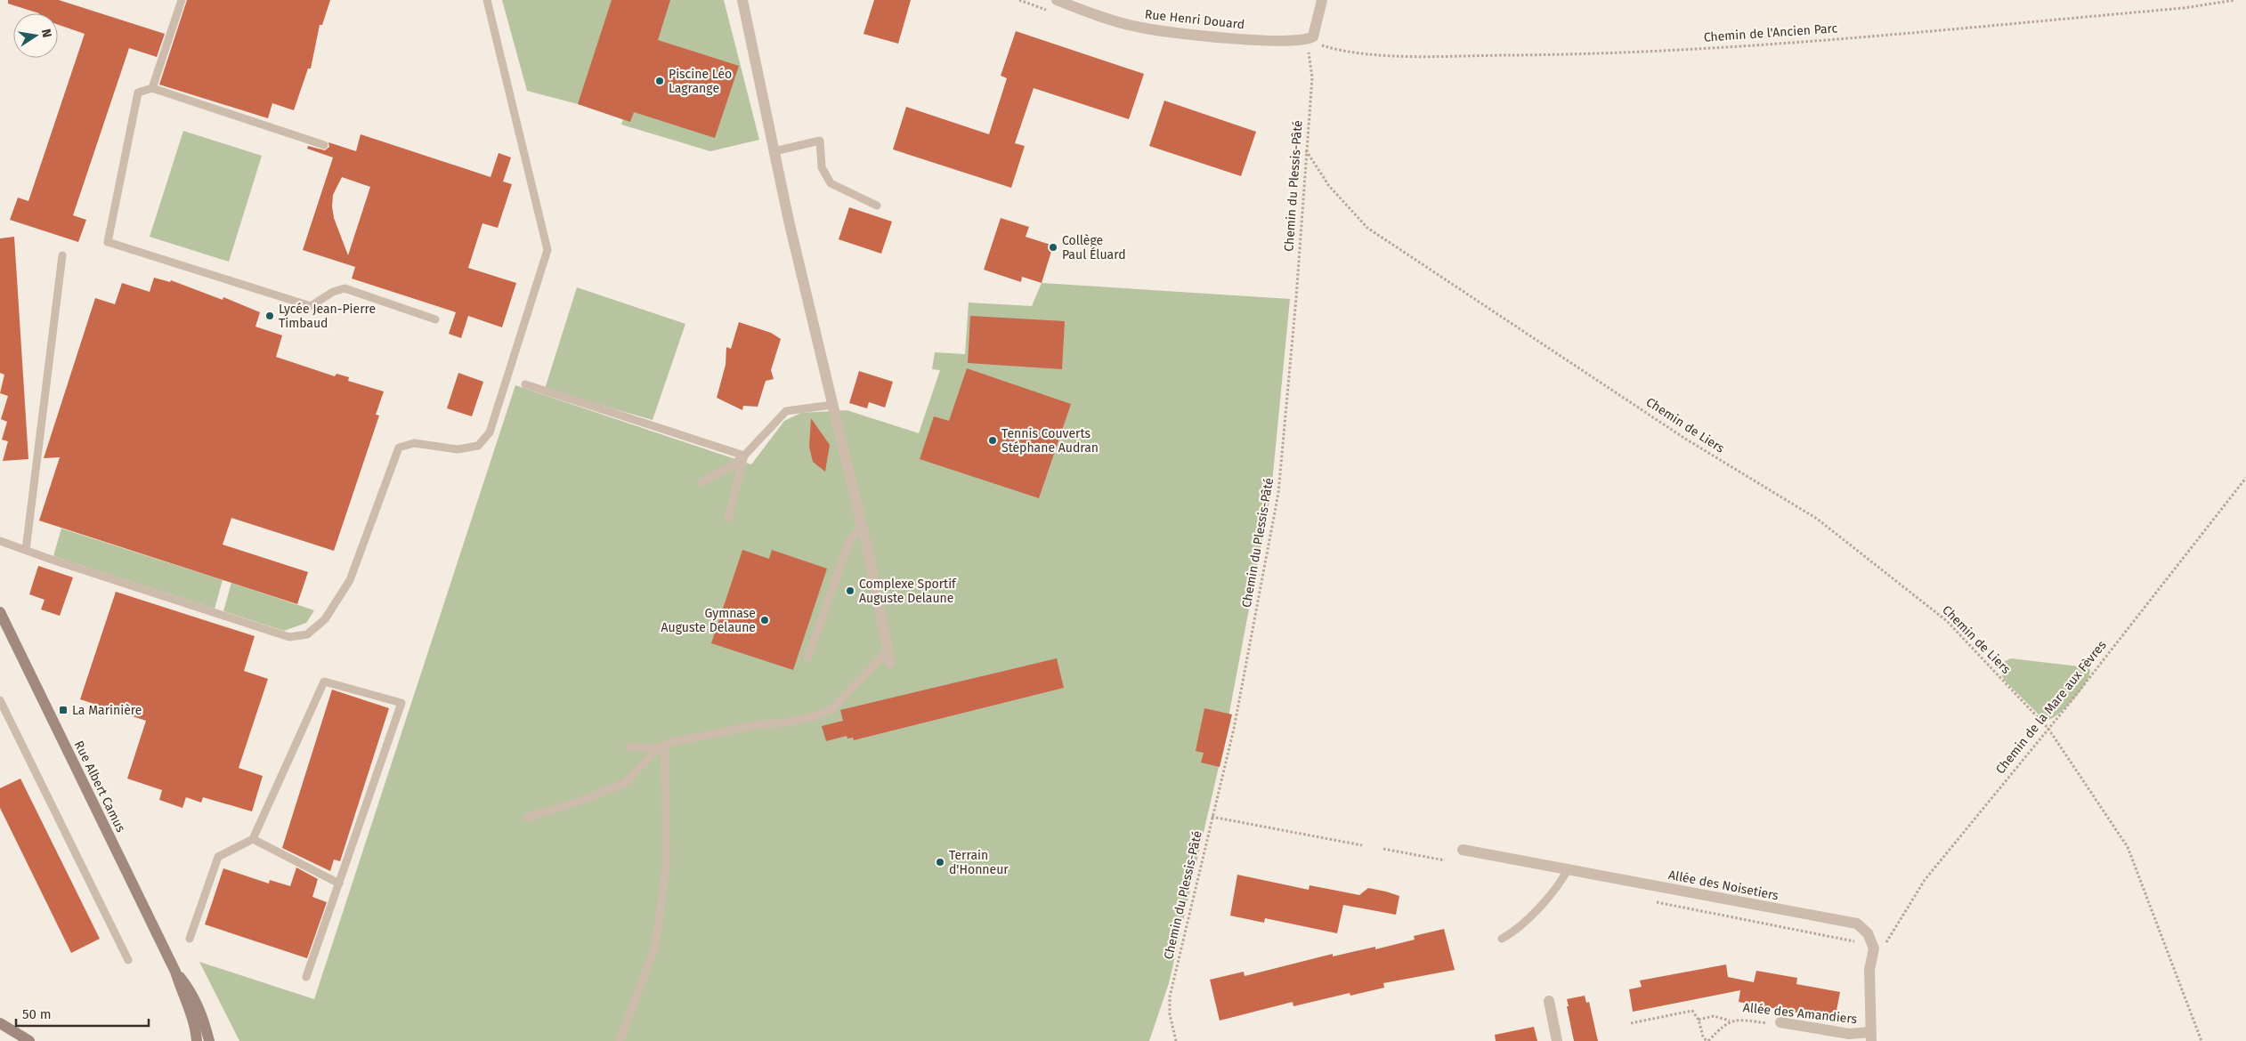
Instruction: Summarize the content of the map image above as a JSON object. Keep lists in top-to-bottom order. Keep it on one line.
{"streets":{"main road":["Rue Albert Camus"],"street":["Rue Henri Douard","Allée des Noisetiers","Allée des Amandiers"],"path":["Chemin de l'Ancien Parc","Chemin du Plessis-Pâté","Chemin de Liers","Chemin de la Mare aux Fèvres"]},"crossings":[["Rue Henri Douard","Chemin de l'Ancien Parc"],["Rue Henri Douard","Chemin du Plessis-Pâté"],["Chemin de l'Ancien Parc","Chemin du Plessis-Pâté"],["Chemin du Plessis-Pâté","Chemin de Liers"],["Chemin de Liers","Chemin de la Mare aux Fèvres"],["Chemin de la Mare aux Fèvres","Allée des Noisetiers"]],"places":{"other":["Piscine Léo Lagrange","Collège Paul Éluard","Lycée Jean-Pierre Timbaud","Tennis Couverts Stéphane Audran","Complexe Sportif Auguste Delaune","Gymnase Auguste Delaune","Terrain d'Honneur"],"transit":["La Marinière"]},"scale_bar":"50 m","north":"right"}
